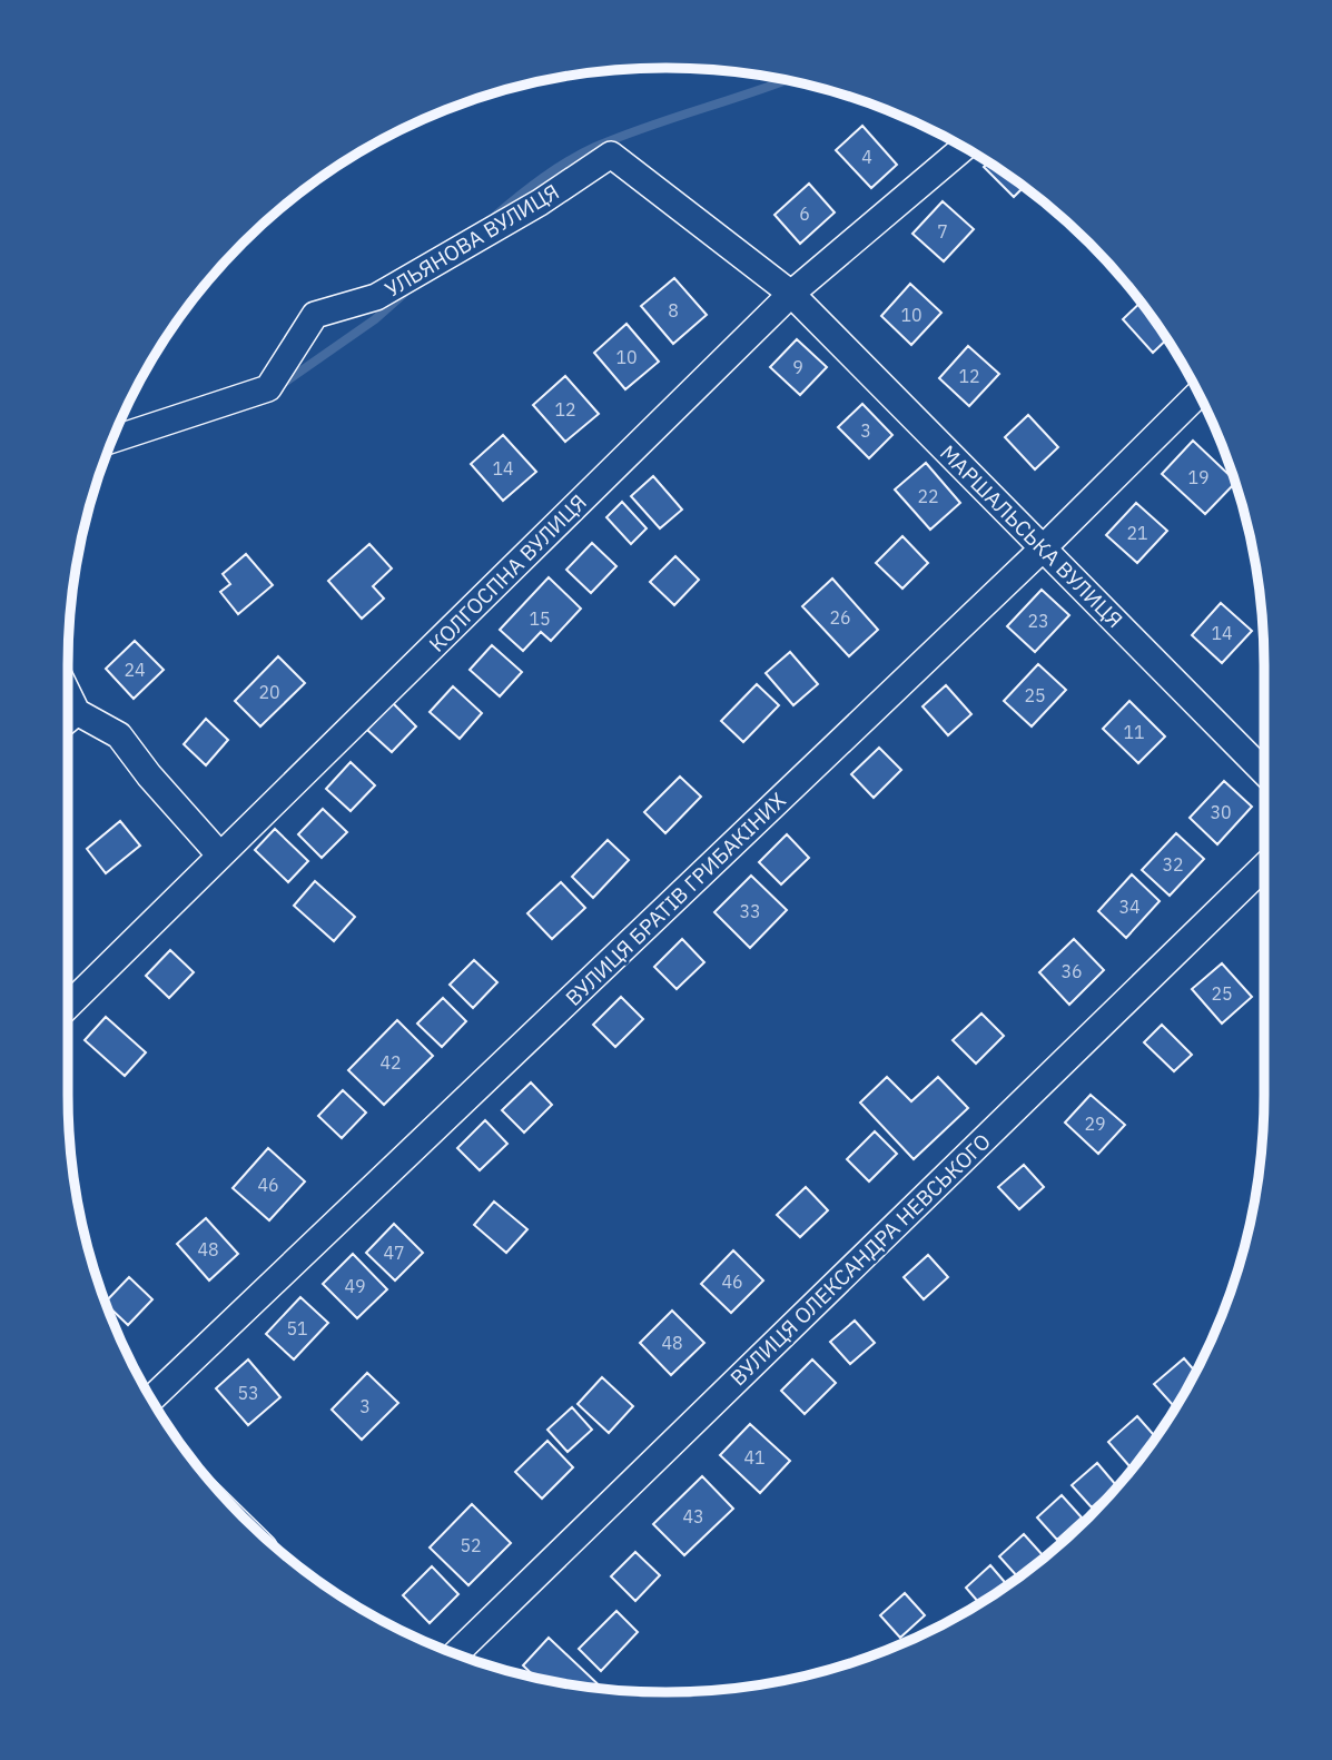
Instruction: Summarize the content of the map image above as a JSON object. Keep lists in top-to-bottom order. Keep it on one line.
{"streets":{"street":["УЛЬЯНОВА ВУЛИЦЯ","МАРШАЛЬСЬКА ВУЛИЦЯ","КОЛГОСПНА ВУЛИЦЯ","ВУЛИЦЯ БРАТІВ ГРИБАКІНИХ","ВУЛИЦЯ ОЛЕКСАНДРА НЕВСЬКОГО"]},"crossings":[["УЛЬЯНОВА ВУЛИЦЯ","МАРШАЛЬСЬКА ВУЛИЦЯ"],["УЛЬЯНОВА ВУЛИЦЯ","КОЛГОСПНА ВУЛИЦЯ"],["МАРШАЛЬСЬКА ВУЛИЦЯ","КОЛГОСПНА ВУЛИЦЯ"],["МАРШАЛЬСЬКА ВУЛИЦЯ","ВУЛИЦЯ БРАТІВ ГРИБАКІНИХ"]],"house_numbers":["4","6","7","8","10","10","9","12","12","3","14","19","22","21","26","15","23","14","24","20","25","11","30","32","34","33","36","25","42","29","46","48","47","46","49","51","48","53","3","41","43","52"]}
